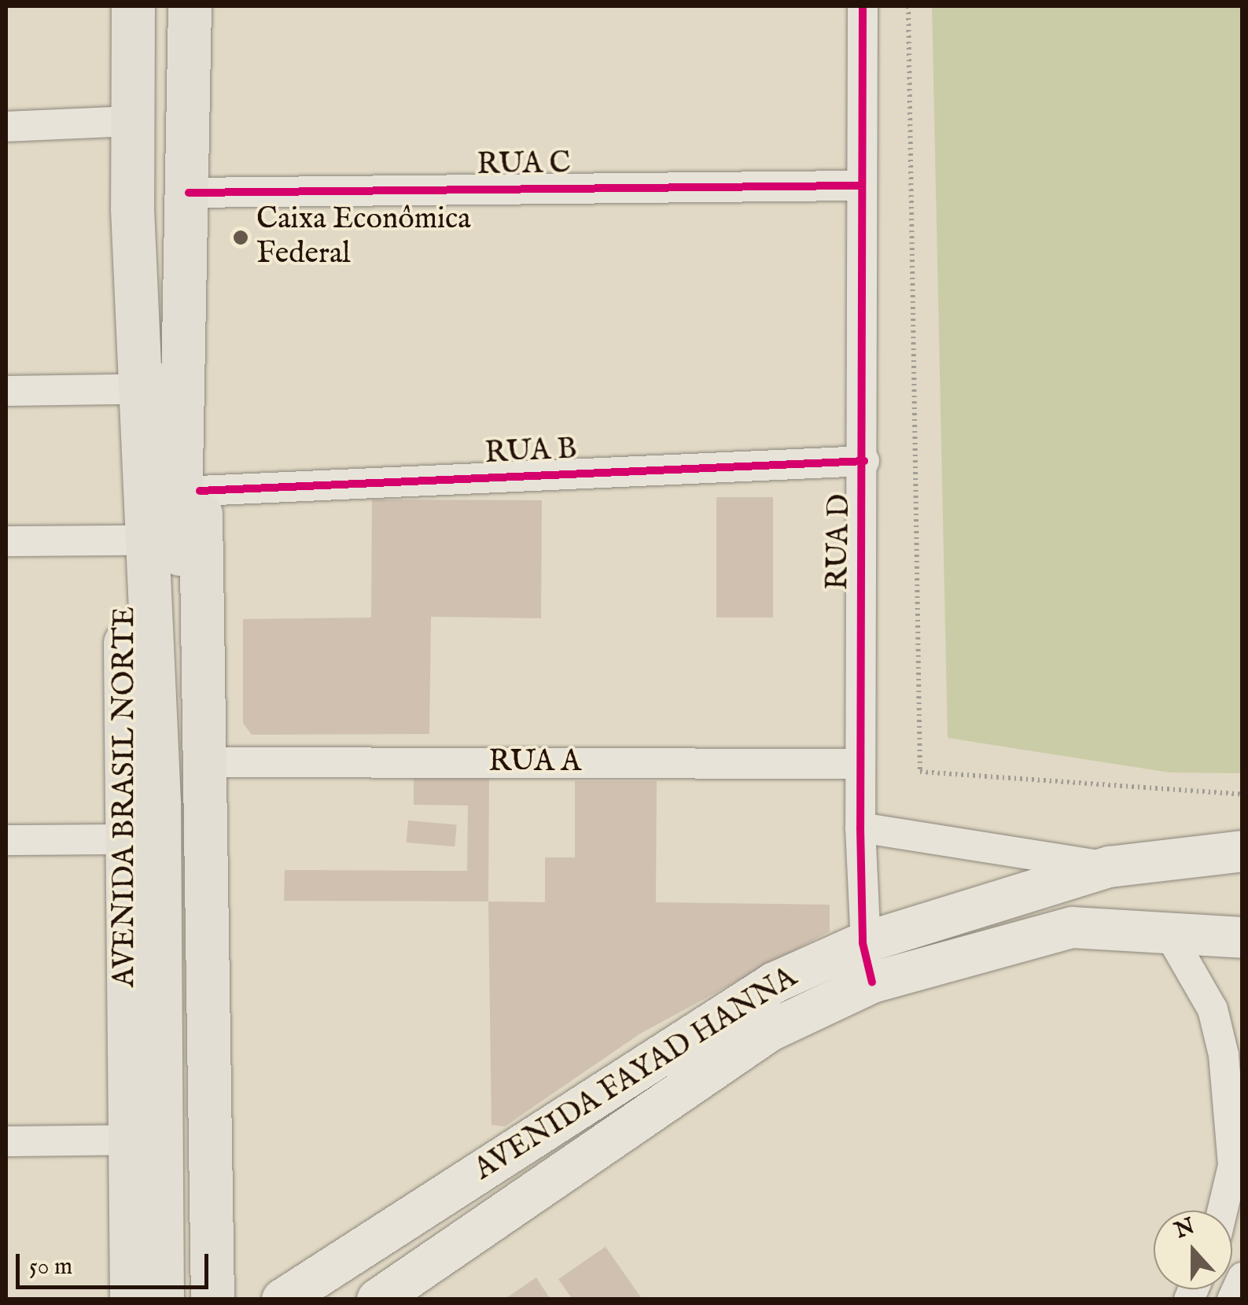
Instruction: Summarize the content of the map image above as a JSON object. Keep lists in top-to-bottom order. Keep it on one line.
{"streets":{"main road":["AVENIDA BRASIL NORTE","AVENIDA FAYAD HANNA"],"street":["RUA C","RUA B","RUA D","RUA A"]},"crossings":[["RUA C","RUA D"],["RUA C","AVENIDA BRASIL NORTE"],["RUA B","RUA D"],["RUA B","AVENIDA BRASIL NORTE"],["RUA D","RUA A"],["RUA D","AVENIDA FAYAD HANNA"],["RUA A","AVENIDA BRASIL NORTE"]],"places":["Caixa Econômica Federal"],"scale_bar":"50 m","north":"top"}
